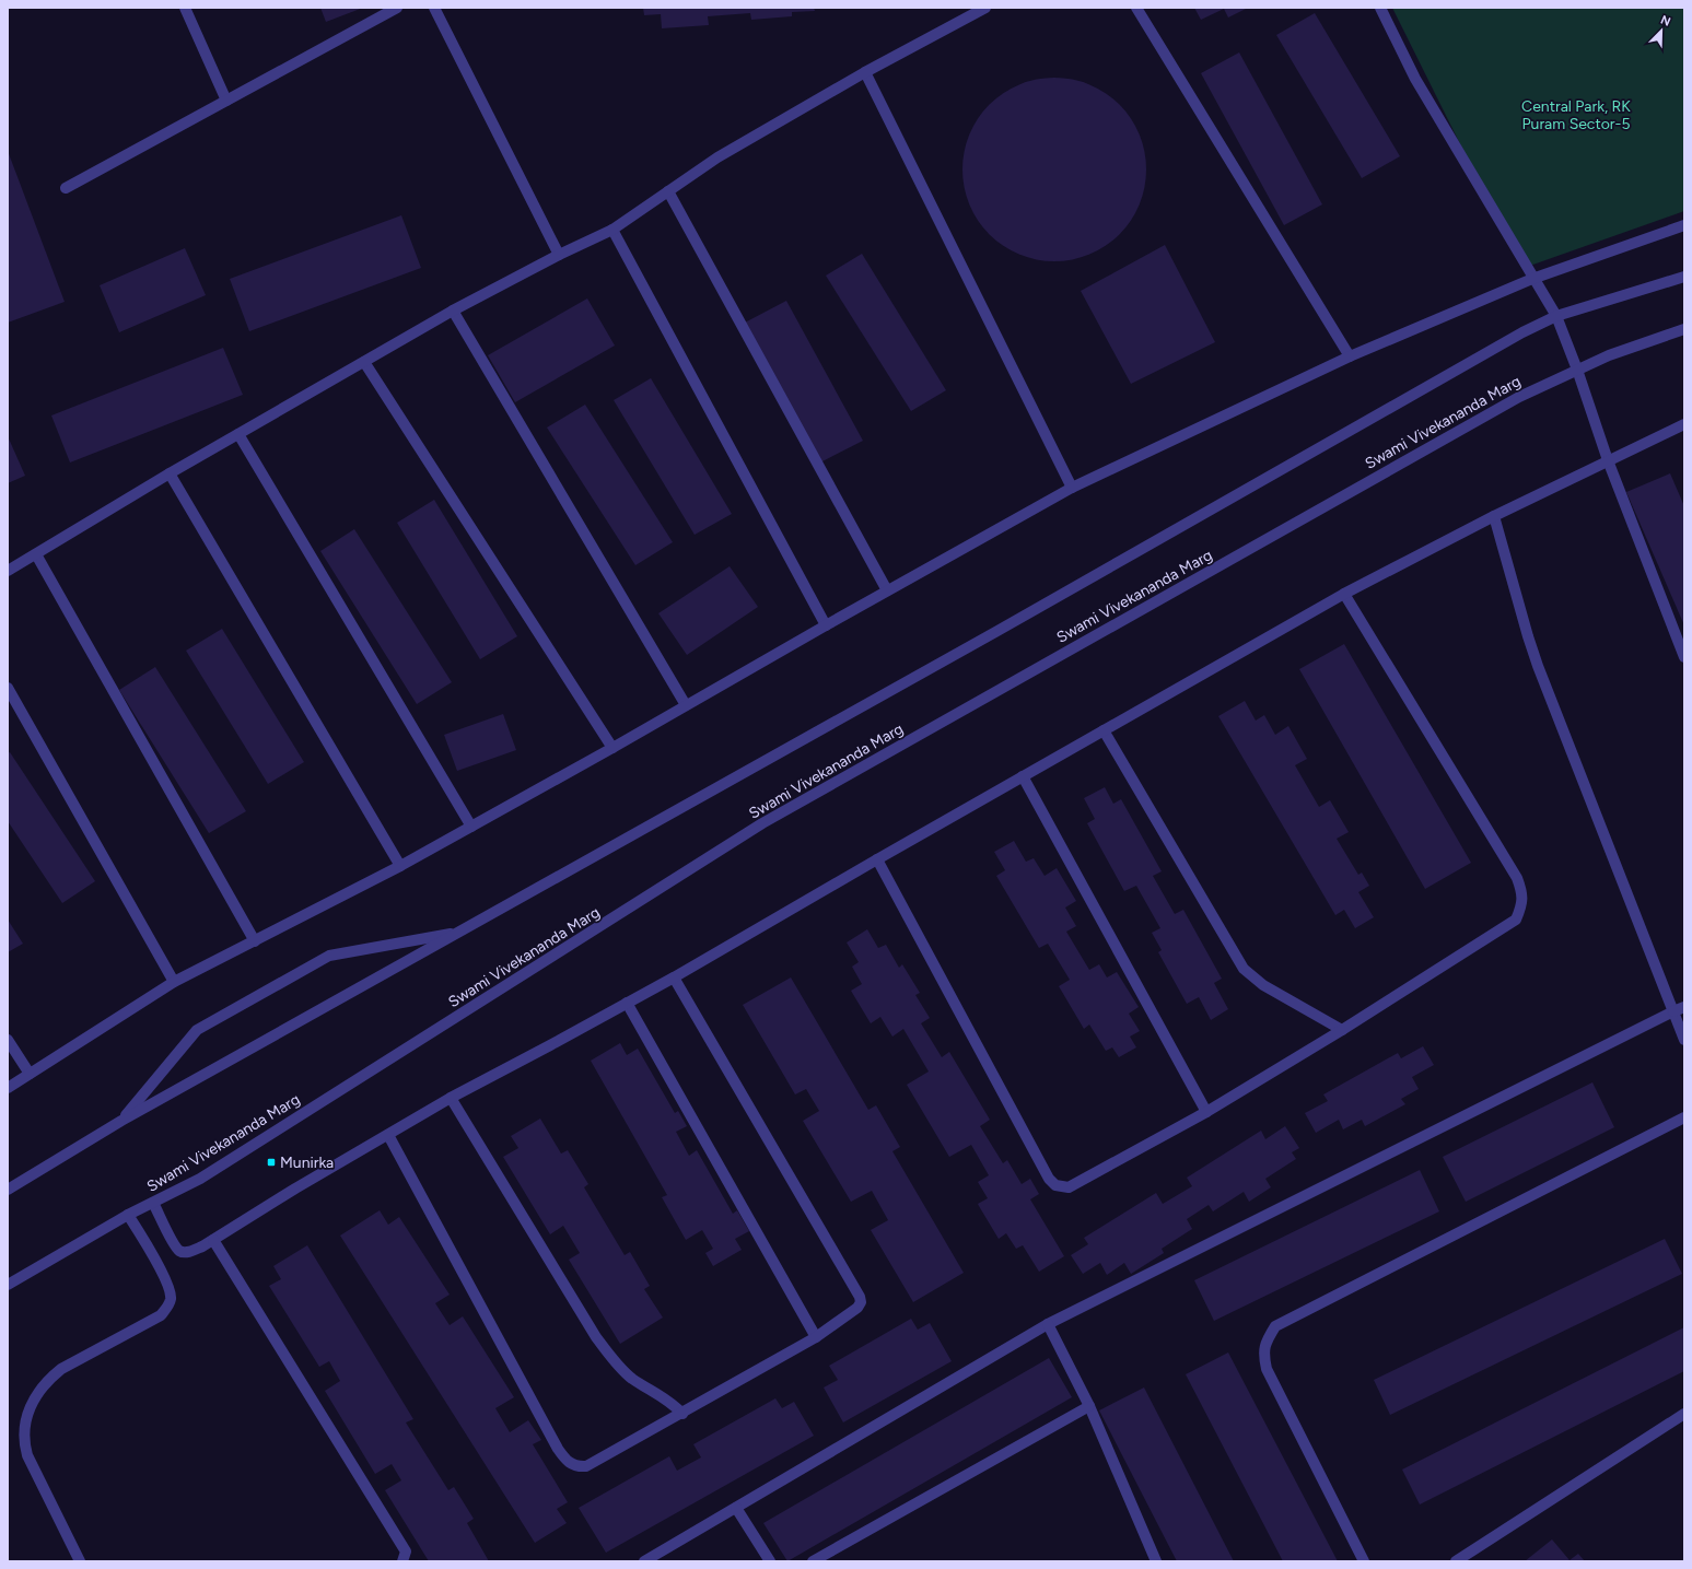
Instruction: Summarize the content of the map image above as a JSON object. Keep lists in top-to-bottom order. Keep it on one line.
{"streets":{"street":["Swami Vivekananda Marg"]},"parks":["Central Park, RK Puram Sector-5"],"places":{"transit":["Munirka"]},"north":"top right"}
